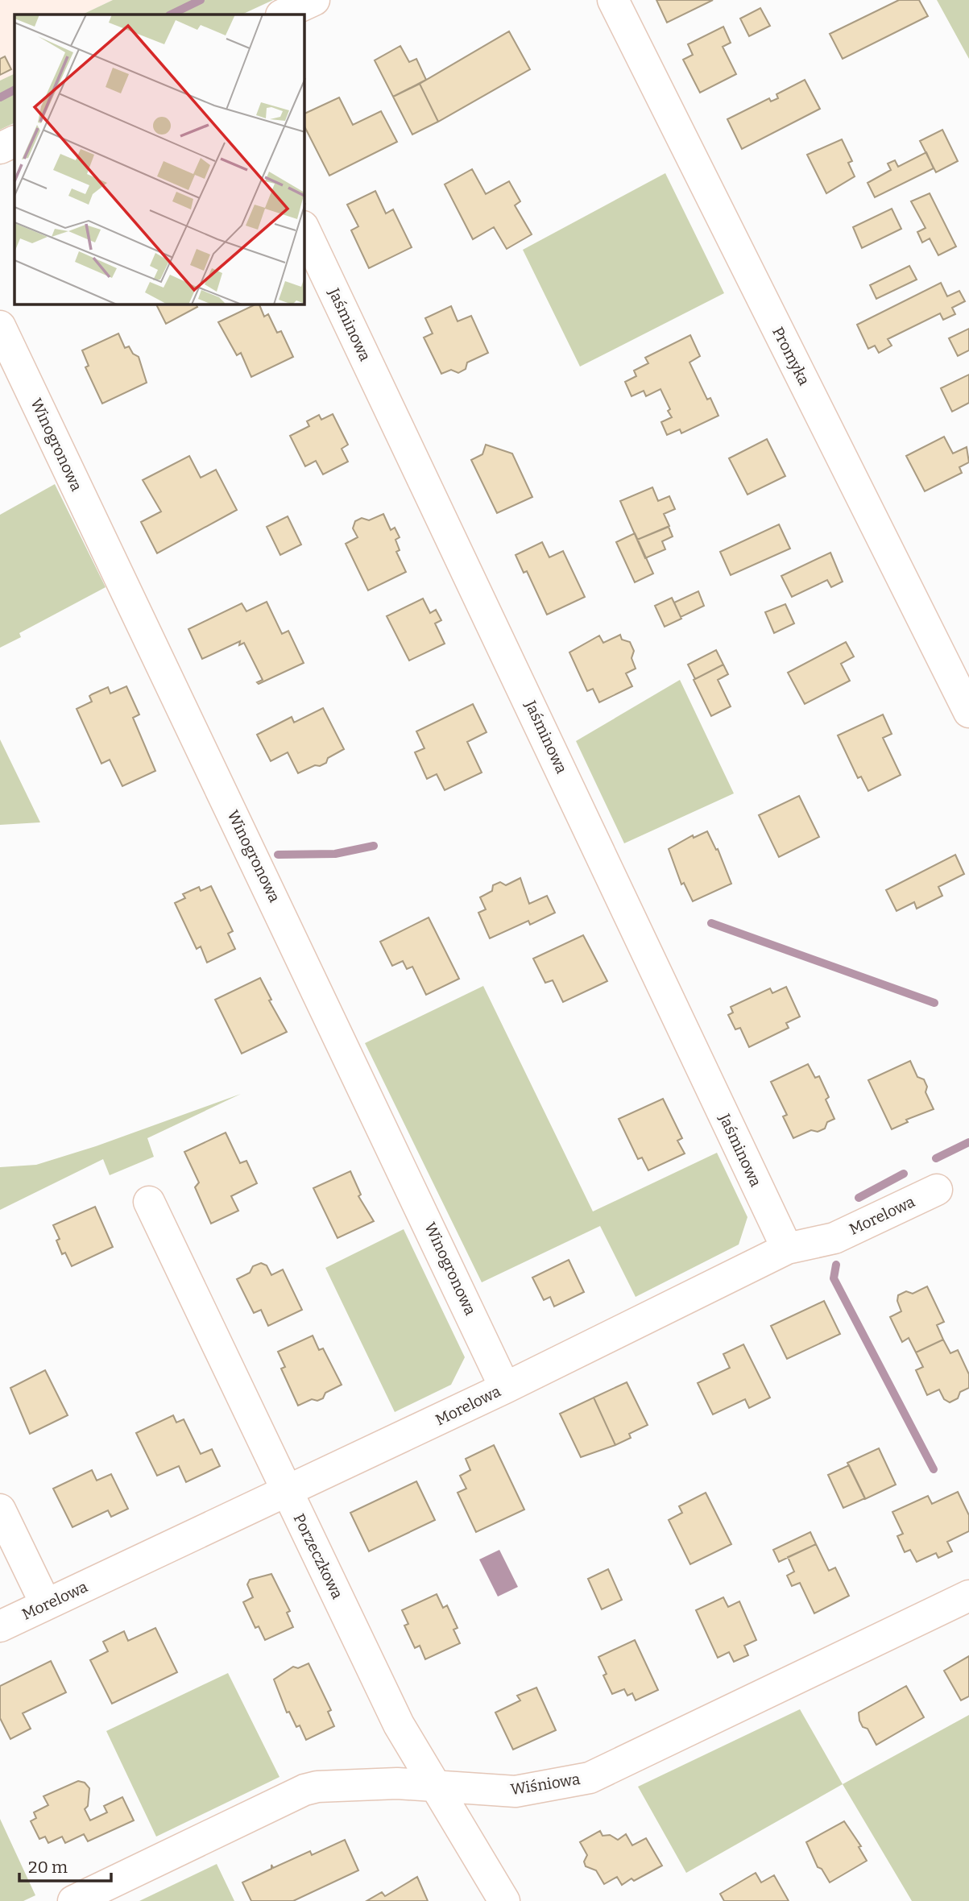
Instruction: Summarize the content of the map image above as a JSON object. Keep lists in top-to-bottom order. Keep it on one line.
{"streets":{"street":["Jaśminowa","Promyka","Winogronowa","Morelowa","Porzeczkowa","Wiśniowa"]},"crossings":[["Jaśminowa","Morelowa"],["Winogronowa","Morelowa"],["Morelowa","Porzeczkowa"],["Porzeczkowa","Wiśniowa"]],"scale_bar":"20 m"}
